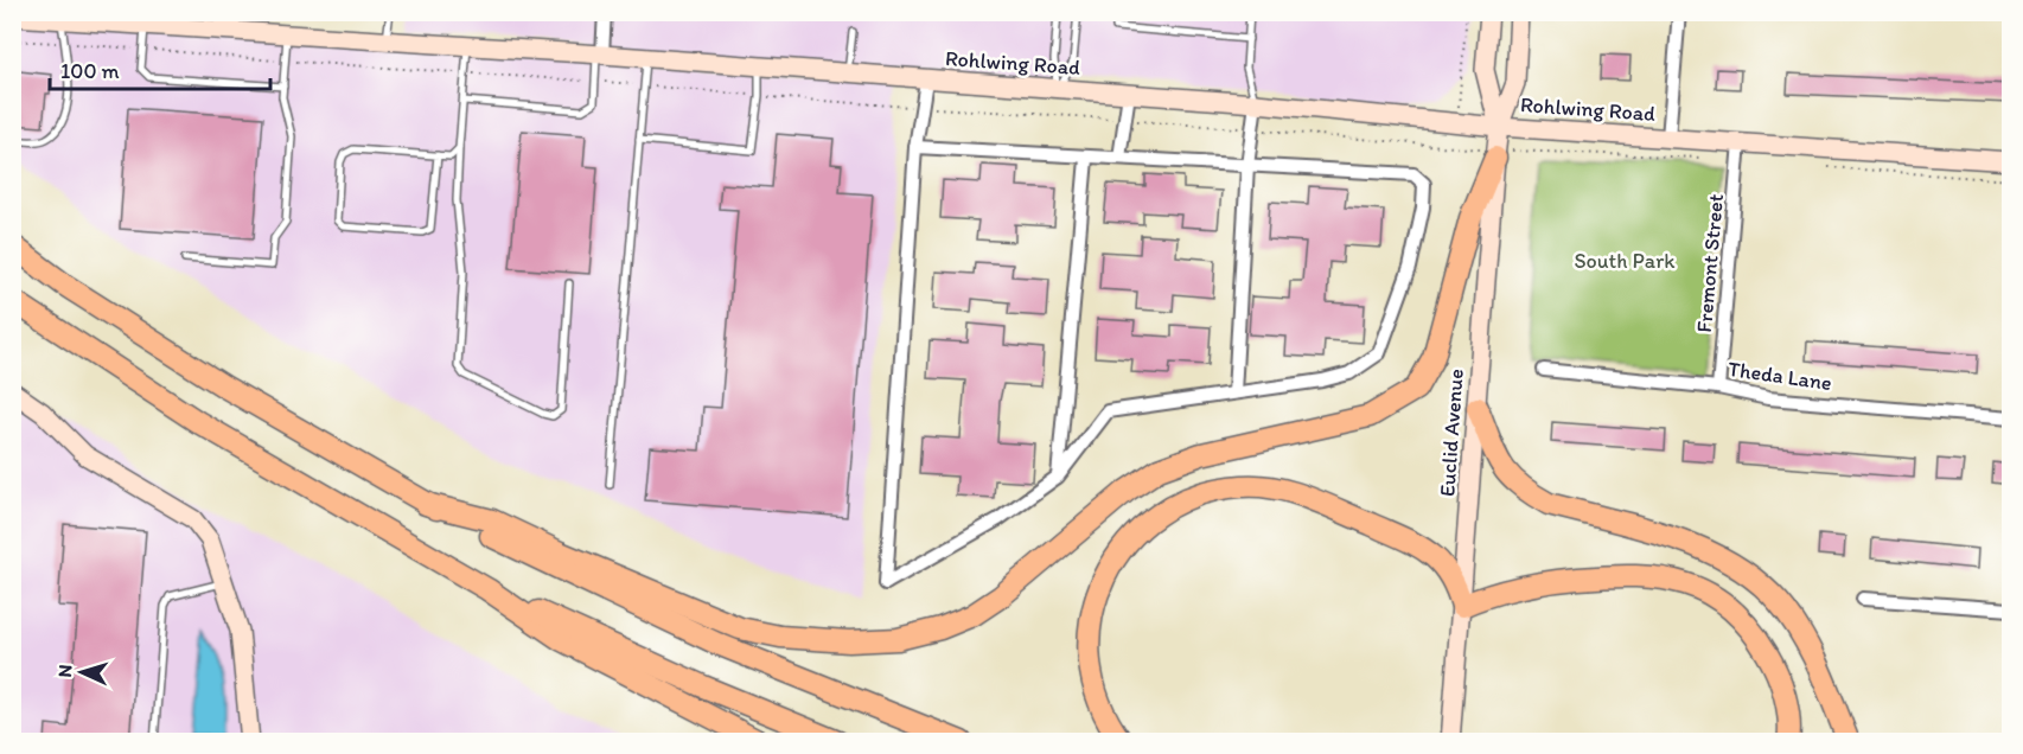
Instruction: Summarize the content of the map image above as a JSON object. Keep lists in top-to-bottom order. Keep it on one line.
{"streets":{"main road":["Rohlwing Road","Euclid Avenue"],"street":["Fremont Street","Theda Lane"]},"crossings":[["Rohlwing Road","Fremont Street"],["Rohlwing Road","Euclid Avenue"],["Fremont Street","Theda Lane"]],"parks":["South Park"],"scale_bar":"100 m","north":"left"}
